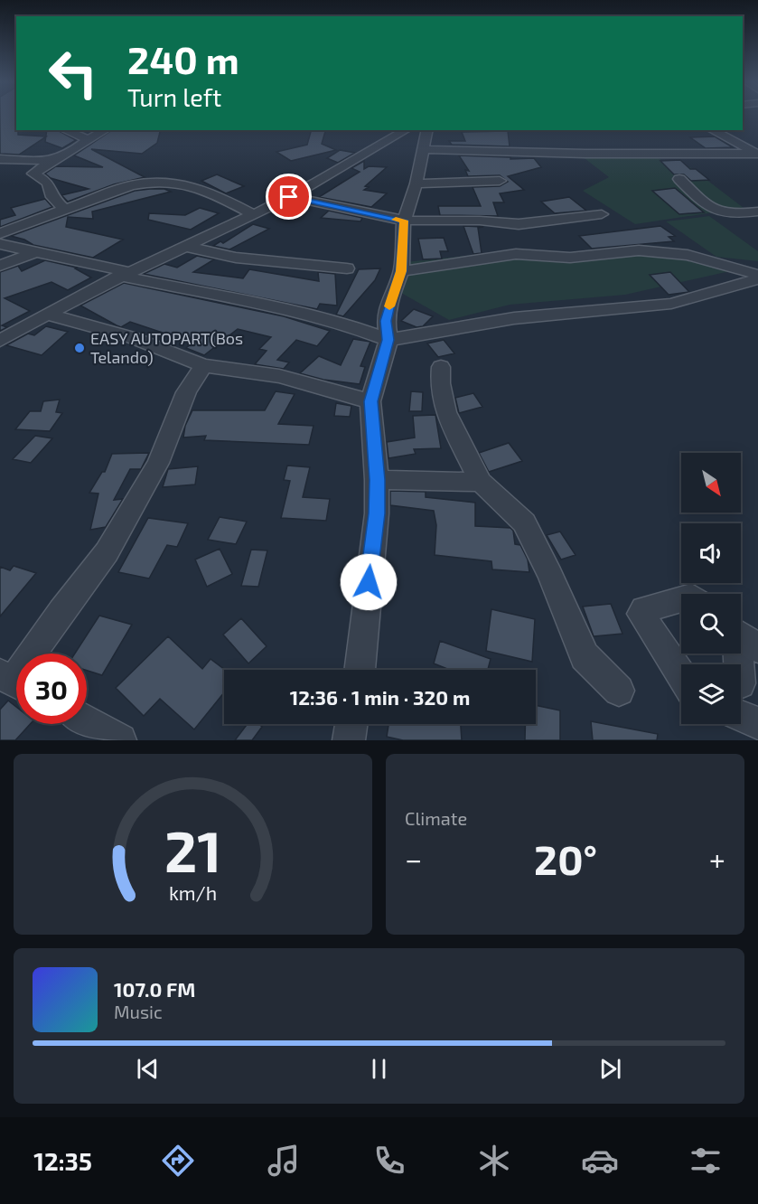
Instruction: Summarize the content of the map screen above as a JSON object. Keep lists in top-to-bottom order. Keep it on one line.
{"places":["EASY AUTOPART(Bos Telando)"],"north":"bottom right","page":{"turn":["240 m","Turn left"],"limit":"30","trip":"12:36 · 1 min · 320 m","tile":"Climate","heat":["−","20°","+"],"song":["107.0 FM","Music"],"tabs":"12:35","gauge":["21","km/h"]}}
